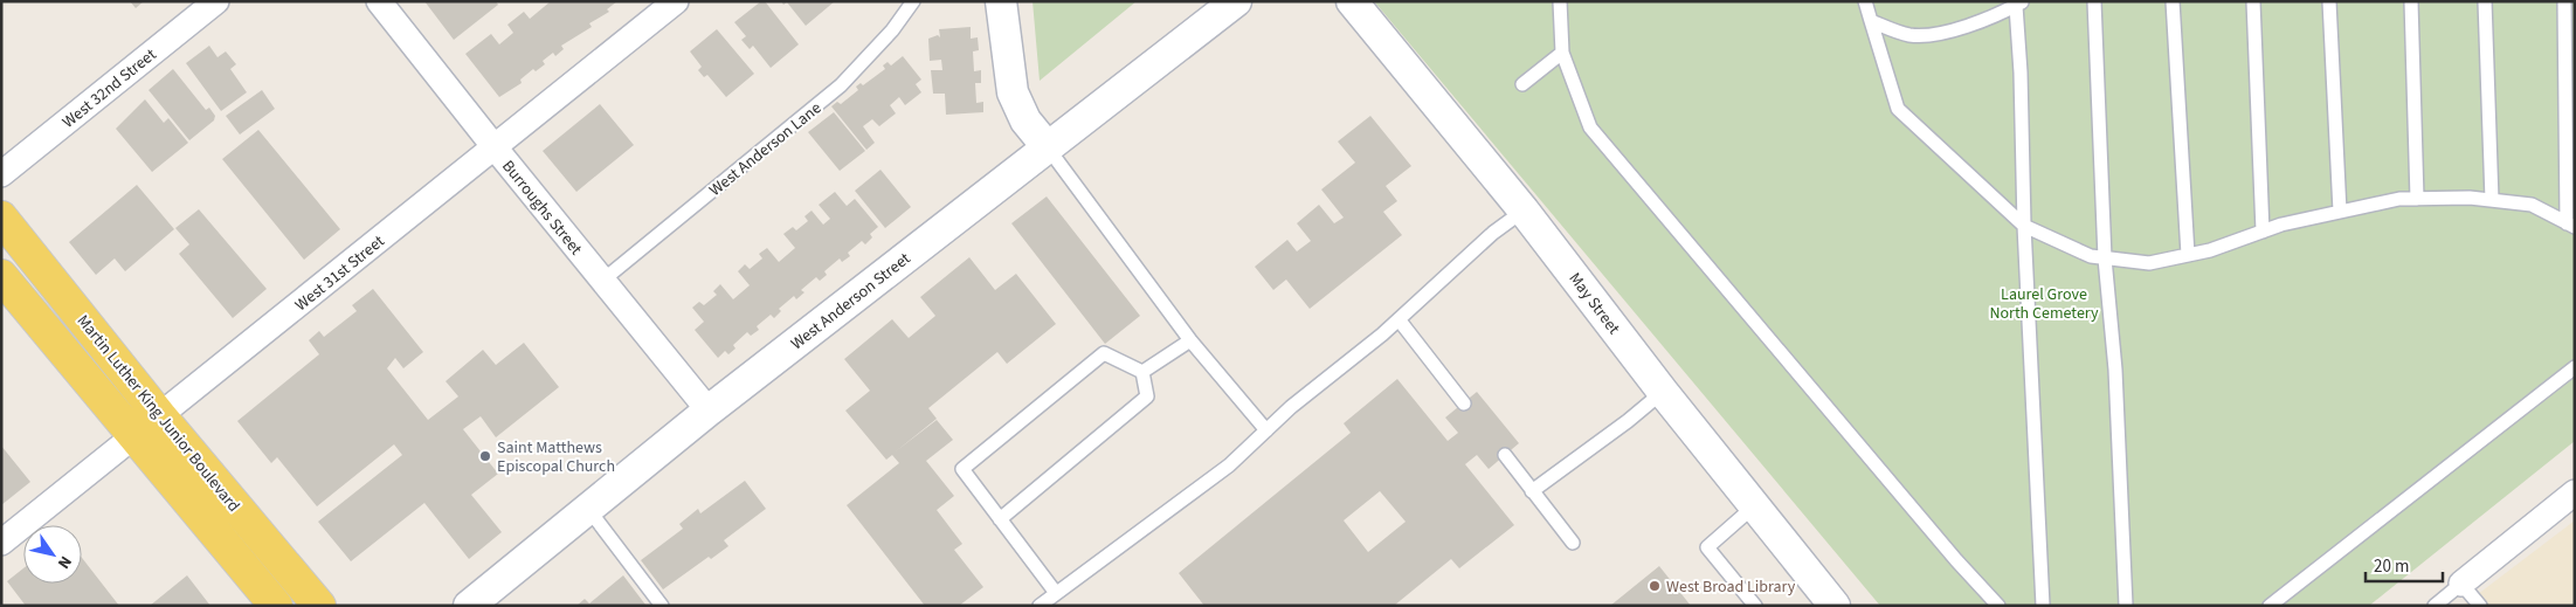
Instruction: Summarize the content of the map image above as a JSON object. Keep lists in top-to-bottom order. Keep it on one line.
{"streets":{"main road":["Martin Luther King Junior Boulevard"],"street":["West 32nd Street","Burroughs Street","West 31st Street","West Anderson Street","May Street"],"lane":["West Anderson Lane"]},"crossings":[["West Anderson Lane","Burroughs Street"],["Burroughs Street","West 31st Street"],["Burroughs Street","West Anderson Street"],["West 31st Street","Martin Luther King Junior Boulevard"]],"parks":["Laurel Grove North Cemetery"],"places":["Saint Matthews Episcopal Church","West Broad Library"],"scale_bar":"20 m","north":"bottom right"}
